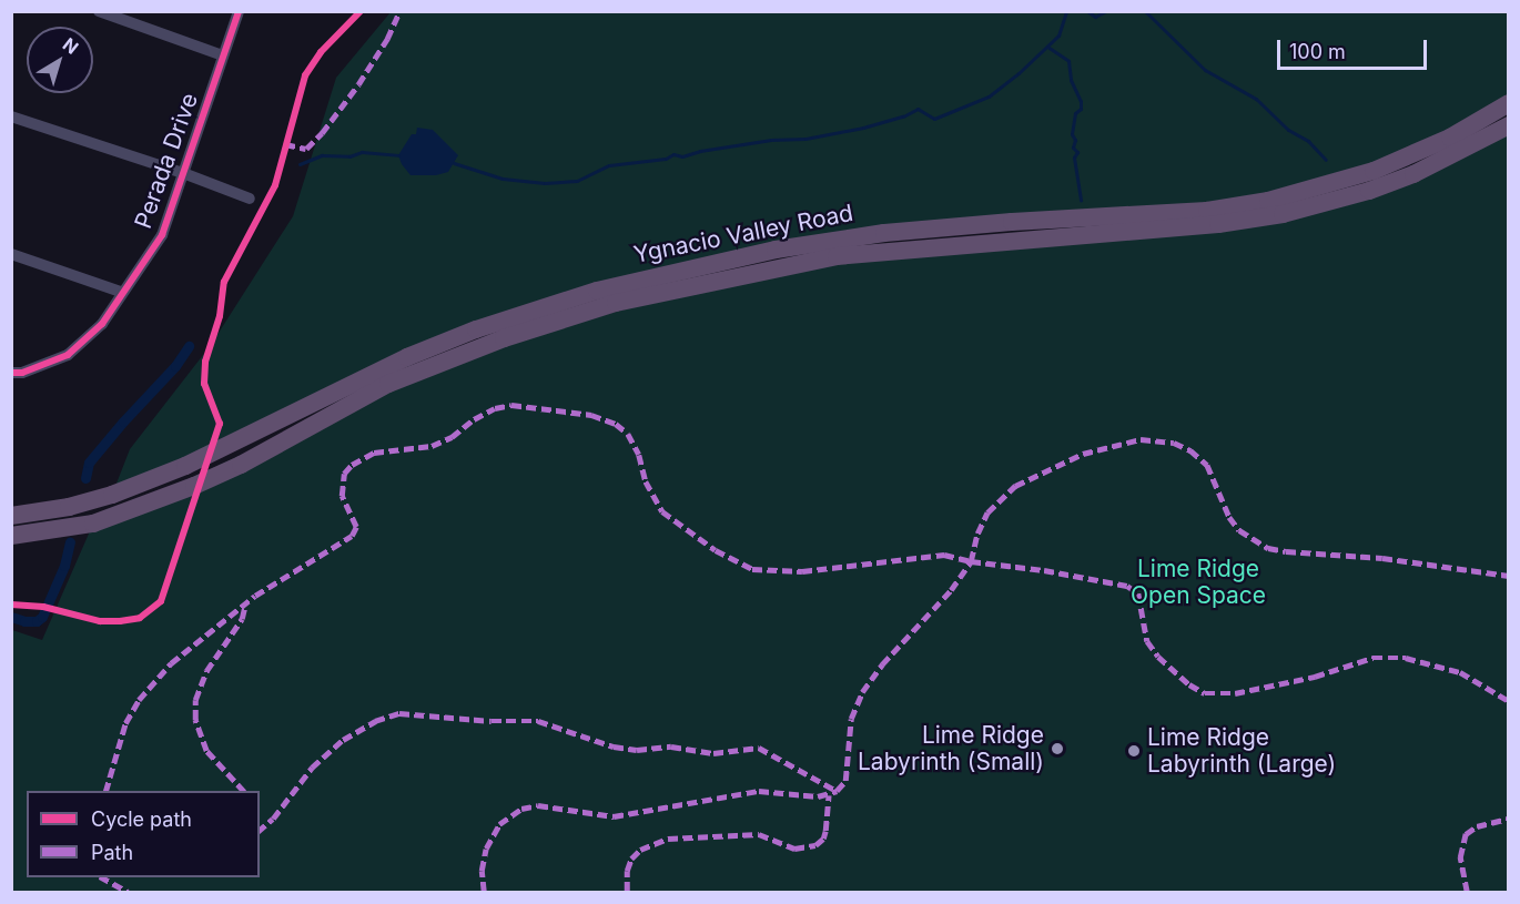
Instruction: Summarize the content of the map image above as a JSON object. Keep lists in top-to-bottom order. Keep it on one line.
{"streets":{"highway":["Ygnacio Valley Road"],"street":["Perada Drive"]},"parks":["Lime Ridge Open Space"],"places":["Lime Ridge Labyrinth (Small)","Lime Ridge Labyrinth (Large)"],"legend":["Cycle path","Path"],"scale_bar":"100 m","north":"top right"}
